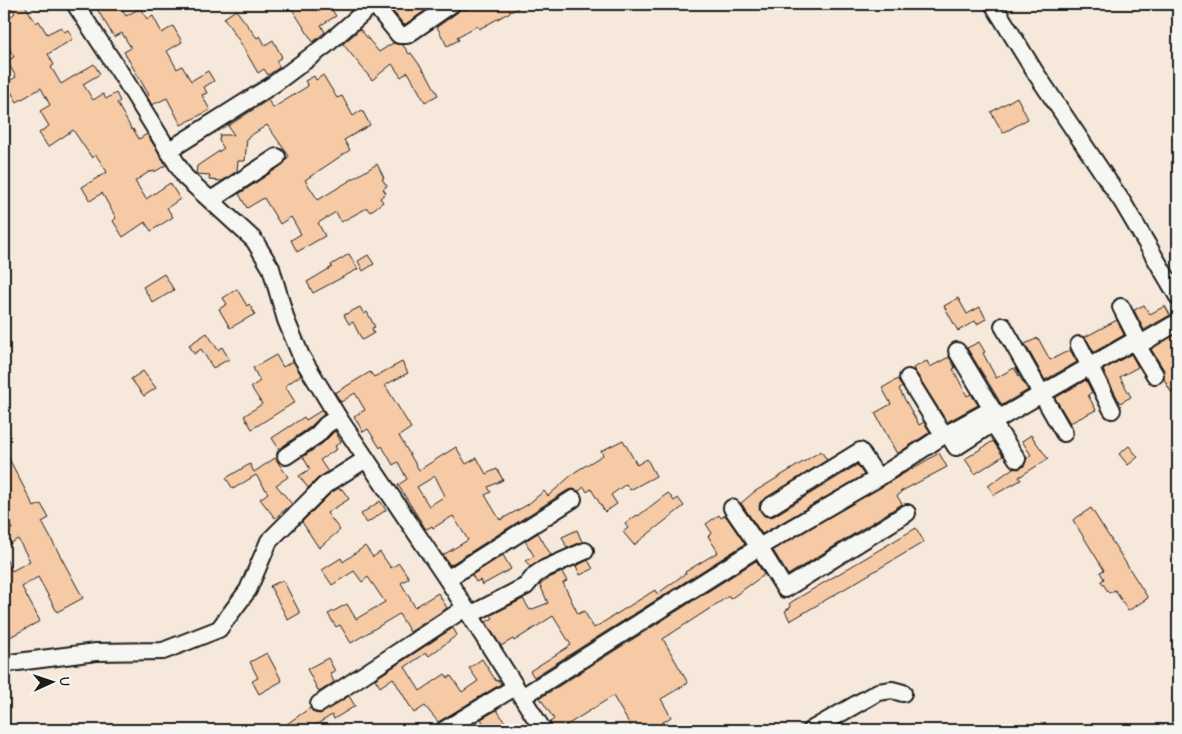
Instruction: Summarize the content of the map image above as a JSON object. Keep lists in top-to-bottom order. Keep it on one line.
{"north":"right"}
